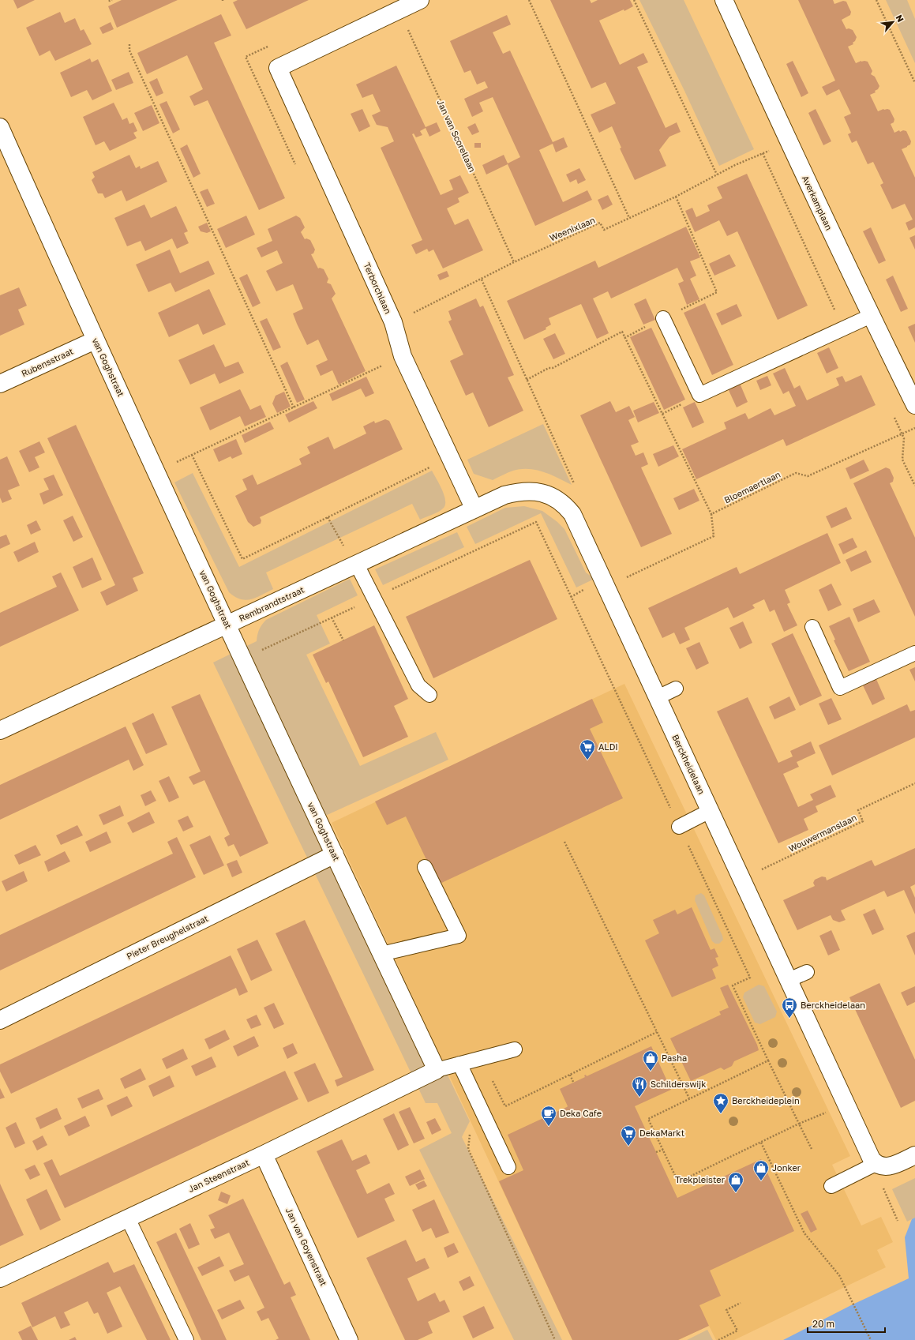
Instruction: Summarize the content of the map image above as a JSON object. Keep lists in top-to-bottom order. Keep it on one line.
{"streets":{"street":["Averkamplaan","Terborchlaan","Rubensstraat","van Goghstraat","Rembrandtstraat","Berckheidelaan","Pieter Breughelstraat","Jan Steenstraat","Jan van Goyenstraat"],"path":["Jan van Scorellaan","Weenixlaan","Bloemaertlaan","Wouwermanslaan"]},"crossings":[["Jan van Scorellaan","Weenixlaan"],["Jan van Scorellaan","Terborchlaan"],["Averkamplaan","Weenixlaan"],["Weenixlaan","Terborchlaan"],["Terborchlaan","Rembrandtstraat"],["Terborchlaan","Berckheidelaan"],["Rubensstraat","van Goghstraat"],["van Goghstraat","Rembrandtstraat"],["van Goghstraat","Pieter Breughelstraat"],["van Goghstraat","Jan Steenstraat"],["Rembrandtstraat","Berckheidelaan"],["Jan Steenstraat","Jan van Goyenstraat"]],"places":{"supermarket":["ALDI","DekaMarkt"],"bus stop":["Berckheidelaan"],"shop":["Pasha","Jonker","Trekpleister"],"restaurant":["Schilderswijk"],"place":["Berckheideplein"],"cafe":["Deka Cafe"]},"scale_bar":"20 m","north":"top right"}
